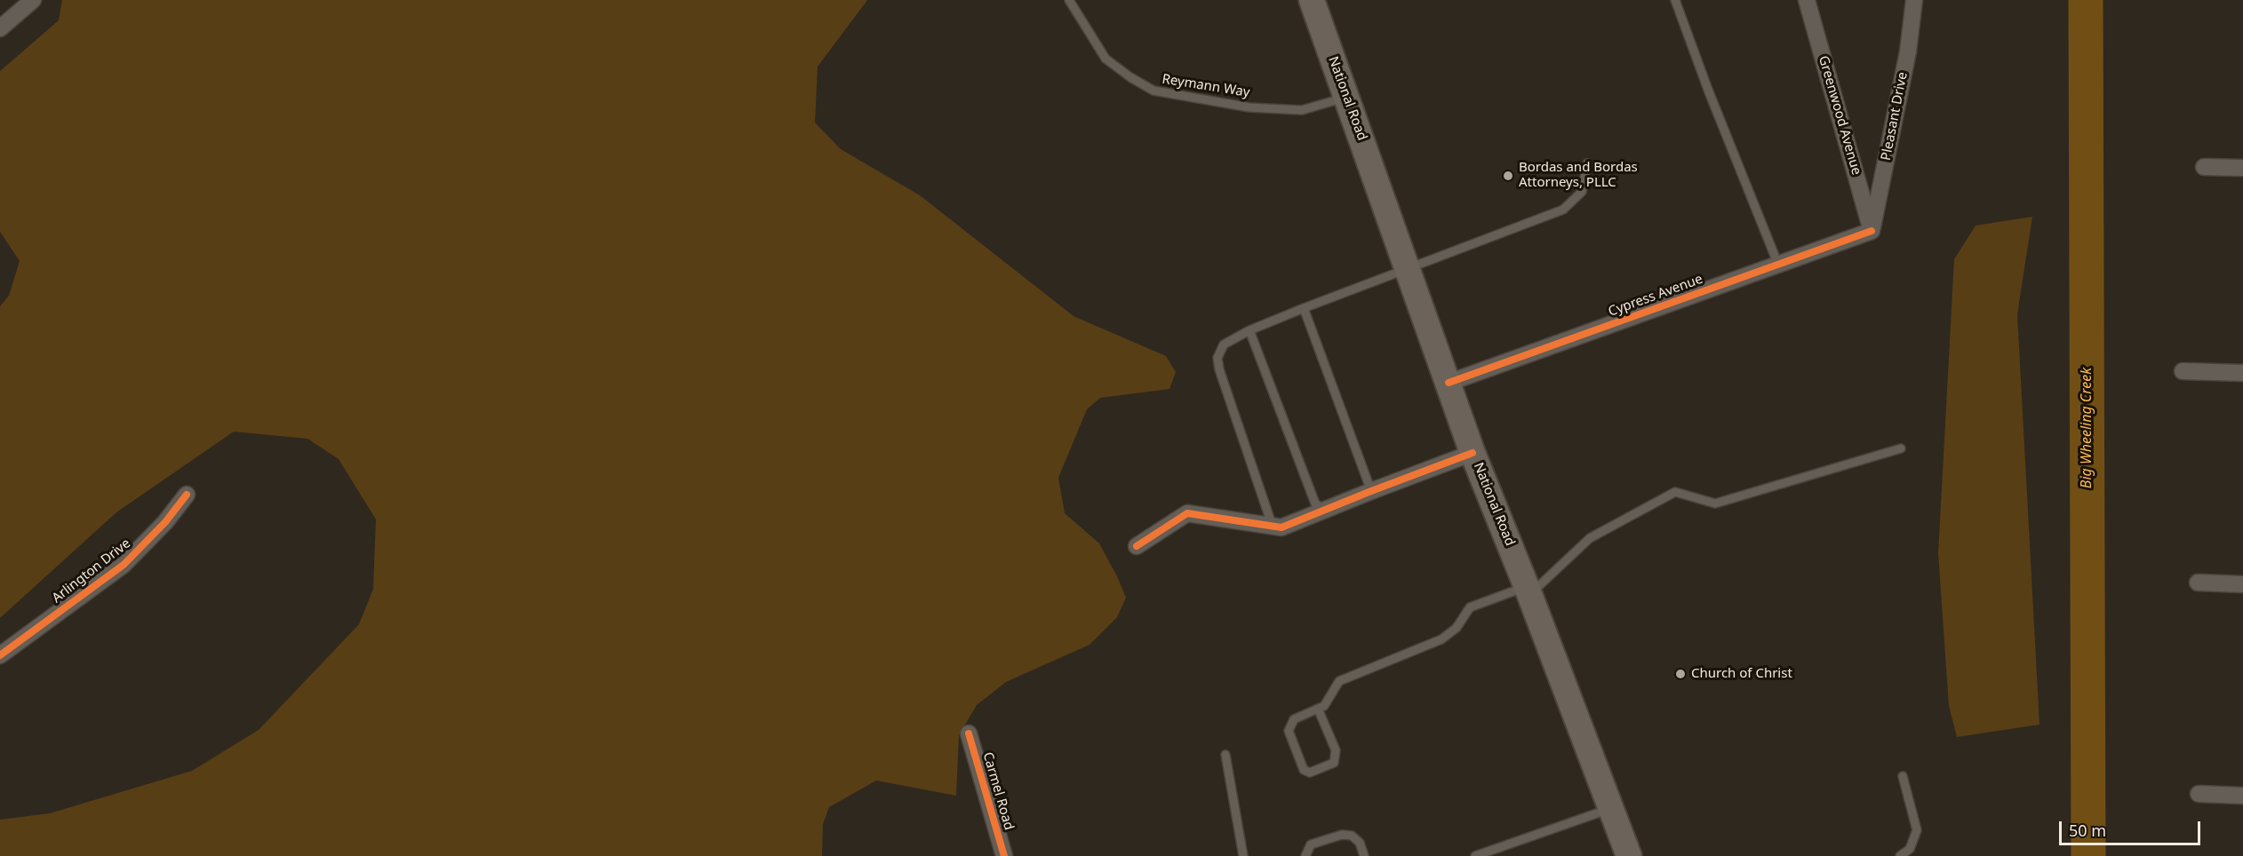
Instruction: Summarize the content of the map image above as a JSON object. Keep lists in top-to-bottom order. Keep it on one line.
{"streets":{"main road":["National Road"],"street":["Greenwood Avenue","Pleasant Drive","Cypress Avenue","Arlington Drive","Carmel Road"],"lane":["Reymann Way"]},"crossings":[["Reymann Way","National Road"],["National Road","Cypress Avenue"],["Greenwood Avenue","Pleasant Drive"],["Greenwood Avenue","Cypress Avenue"],["Pleasant Drive","Cypress Avenue"]],"water":["Big Wheeling Creek"],"places":["Bordas and Bordas Attorneys, PLLC","Church of Christ"],"scale_bar":"50 m"}
